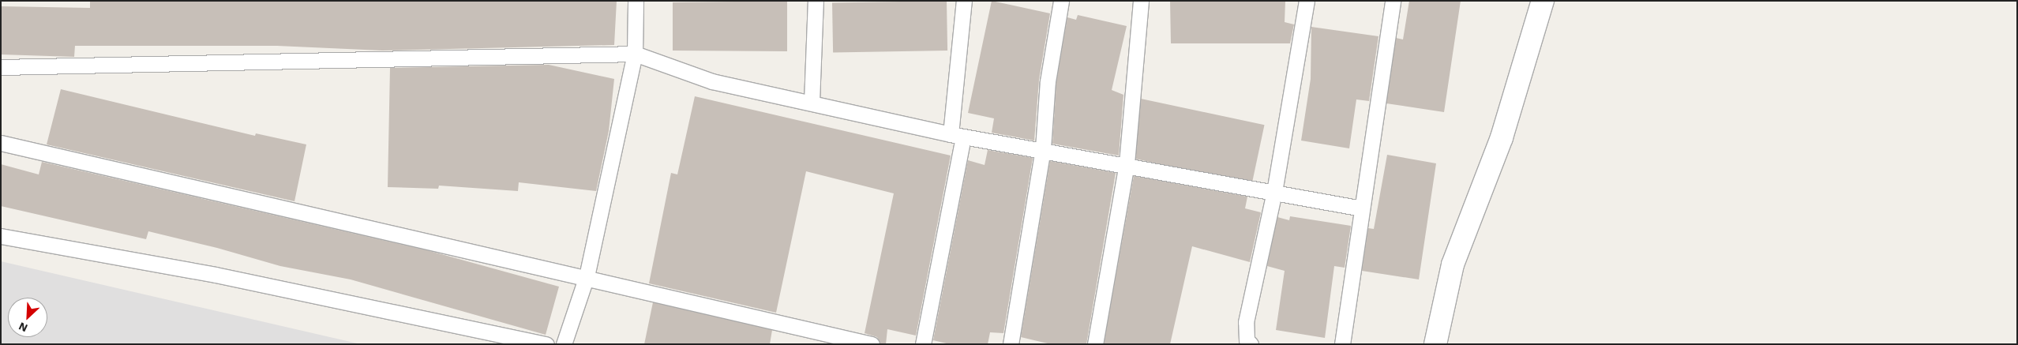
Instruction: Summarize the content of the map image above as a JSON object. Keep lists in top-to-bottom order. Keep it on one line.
{"north":"bottom left"}
